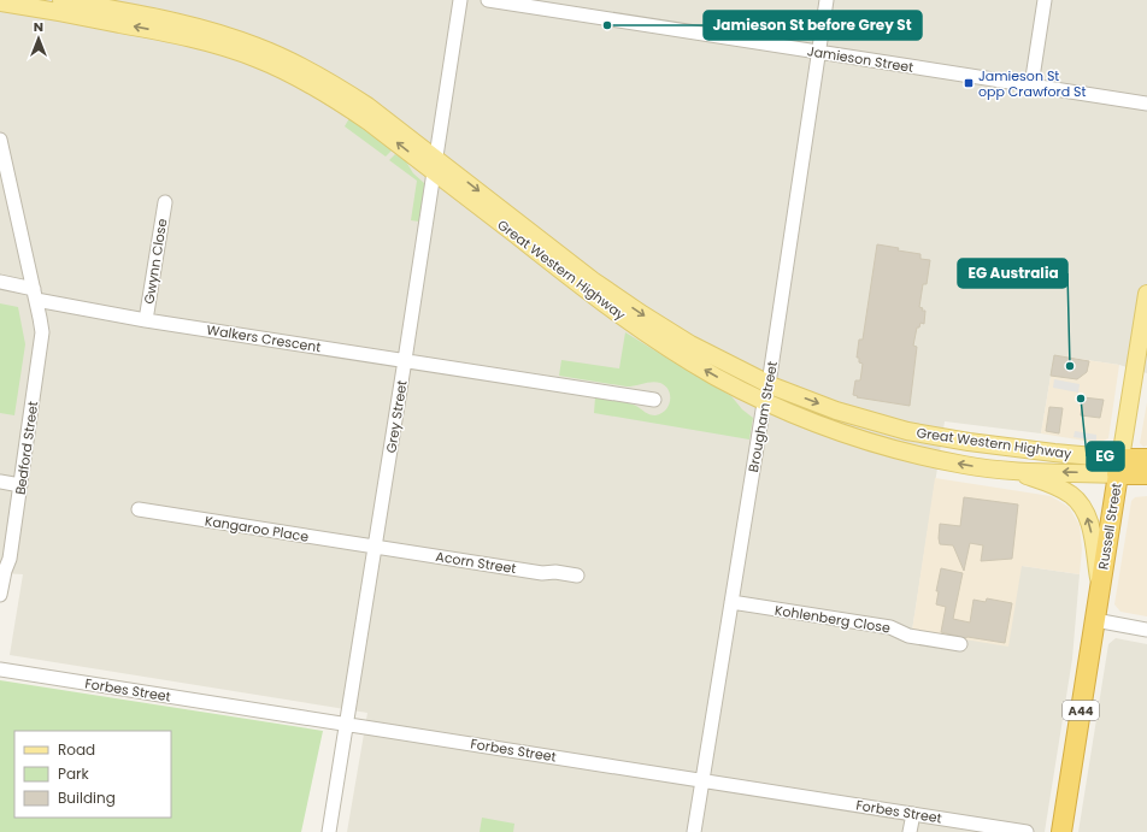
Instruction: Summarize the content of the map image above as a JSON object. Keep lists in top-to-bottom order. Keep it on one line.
{"streets":{"highway":["Great Western Highway","Russell Street","A44"],"street":["Jamieson Street","Gwynn Close","Walkers Crescent","Grey Street","Brougham Street","Bedford Street","Kangaroo Place","Acorn Street","Kohlenberg Close","Forbes Street"]},"crossings":[["Jamieson Street","Brougham Street"],["Gwynn Close","Walkers Crescent"],["Great Western Highway","Grey Street"],["Great Western Highway","Brougham Street"],["Great Western Highway","Russell Street"],["Walkers Crescent","Grey Street"],["Walkers Crescent","Bedford Street"],["Grey Street","Kangaroo Place"],["Grey Street","Acorn Street"],["Grey Street","Forbes Street"],["Brougham Street","Kohlenberg Close"],["Brougham Street","Forbes Street"],["Kangaroo Place","Acorn Street"]],"places":{"other":["Jamieson St before Grey St","EG Australia","EG"],"transit":["Jamieson St opp Crawford St"]},"legend":["Road","Park","Building"],"north":"top"}
